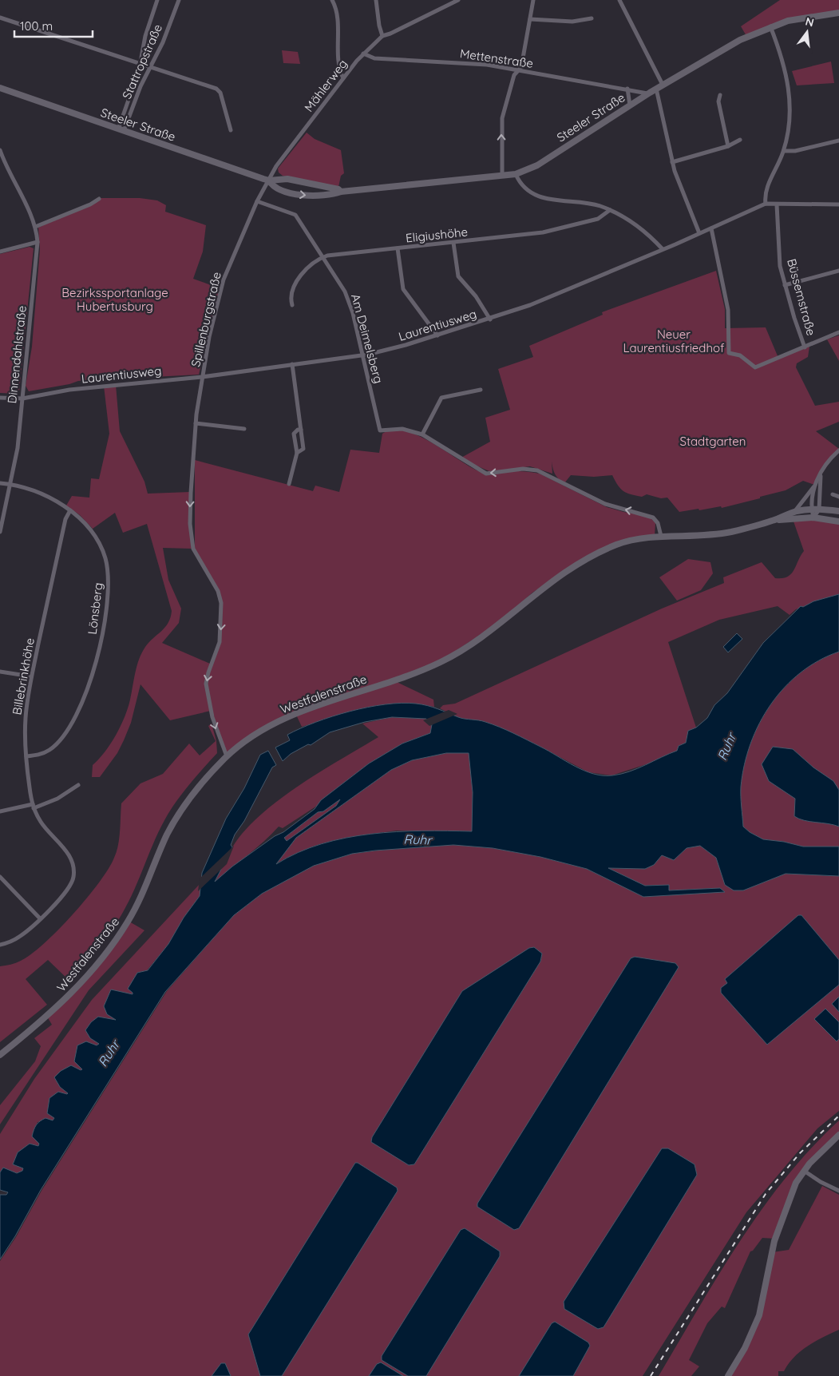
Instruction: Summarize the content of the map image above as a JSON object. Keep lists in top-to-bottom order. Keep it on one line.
{"streets":{"main road":["Steeler Straße","Westfalenstraße"],"street":["Mettenstraße","Stattropstraße","Mählerweg","Eligiushöhe","Büssemstraße","Spillenburgstraße","Laurentiusweg","Am Deimelsberg","Dinnendahlstraße","Lönsberg","Billebrinkhöhe"]},"crossings":[["Mettenstraße","Mählerweg"],["Mettenstraße","Steeler Straße"],["Stattropstraße","Steeler Straße"],["Mählerweg","Steeler Straße"],["Mählerweg","Spillenburgstraße"],["Steeler Straße","Spillenburgstraße"],["Eligiushöhe","Am Deimelsberg"],["Büssemstraße","Laurentiusweg"],["Spillenburgstraße","Laurentiusweg"],["Spillenburgstraße","Am Deimelsberg"],["Spillenburgstraße","Westfalenstraße"],["Laurentiusweg","Am Deimelsberg"],["Laurentiusweg","Dinnendahlstraße"],["Am Deimelsberg","Westfalenstraße"],["Dinnendahlstraße","Lönsberg"],["Lönsberg","Billebrinkhöhe"]],"one_way":["Spillenburgstraße","Am Deimelsberg"],"water":["Ruhr"],"parks":["Bezirkssportanlage Hubertusburg","Neuer Laurentiusfriedhof","Stadtgarten"],"scale_bar":"100 m","north":"top"}
